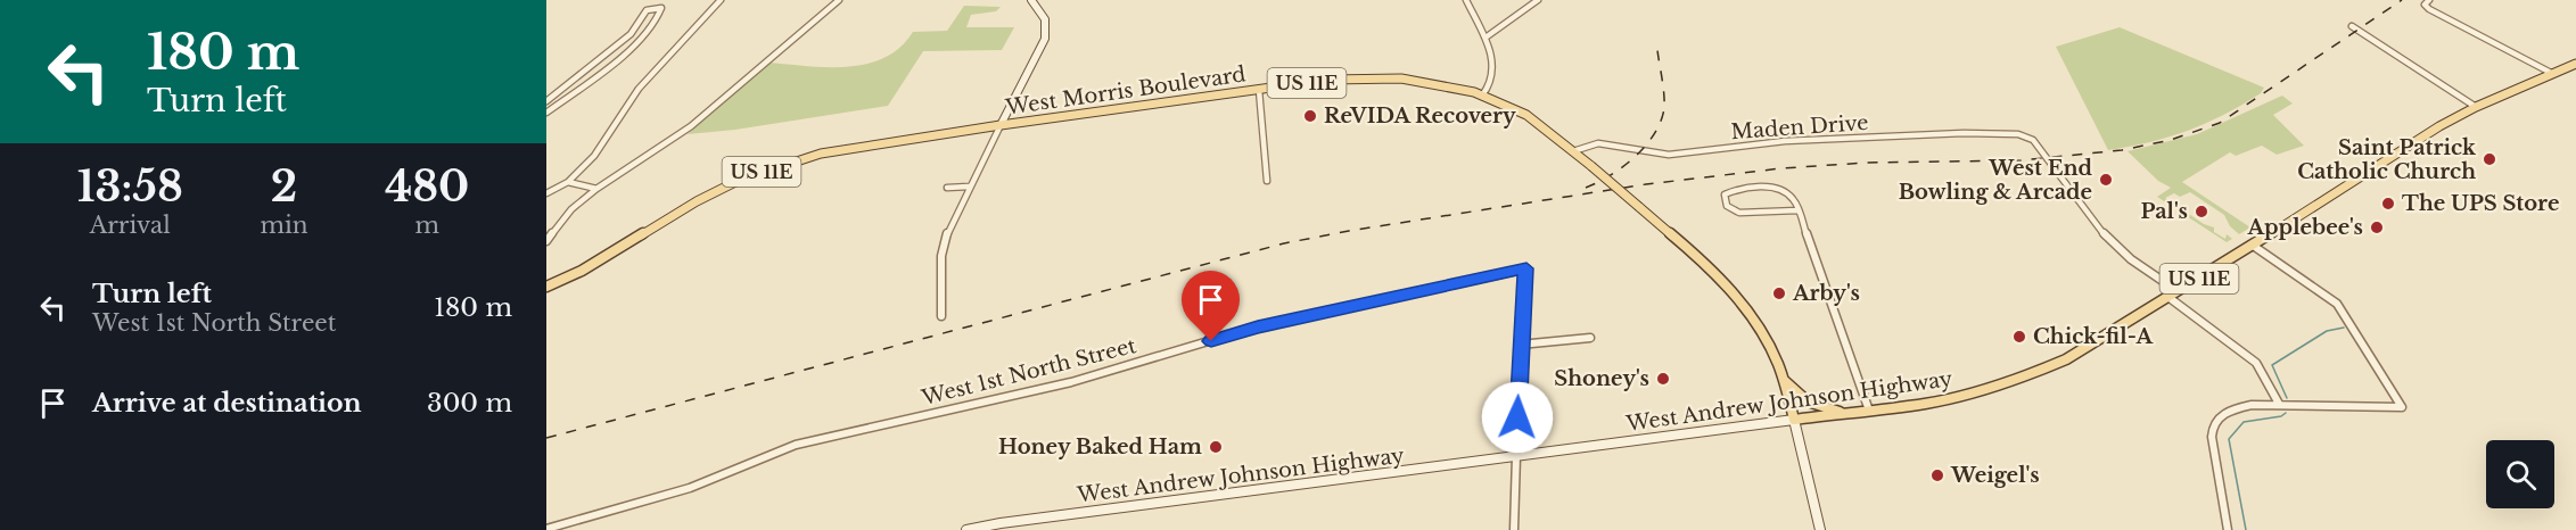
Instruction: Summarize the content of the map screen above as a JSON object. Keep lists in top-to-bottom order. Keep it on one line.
{"streets":{"main road":["US 11E","West Morris Boulevard","West Andrew Johnson Highway"],"street":["Maden Drive","West 1st North Street"]},"crossings":[["West Morris Boulevard","Maden Drive"],["West Morris Boulevard","West Andrew Johnson Highway"]],"places":["ReVIDA Recovery","Saint Patrick Catholic Church","West End Bowling & Arcade","The UPS Store","Pal's","Applebee's","Arby's","Chick-fil-A","Shoney's","Honey Baked Ham","Weigel's"],"page":{"turn":["180 m","Turn left"],"eta":["13:58","Arrival","2","min","480","m"],"list":[{"name":"Turn left","note":"West 1st North Street","value":"180 m"},{"name":"Arrive at destination","value":"300 m"}]}}
